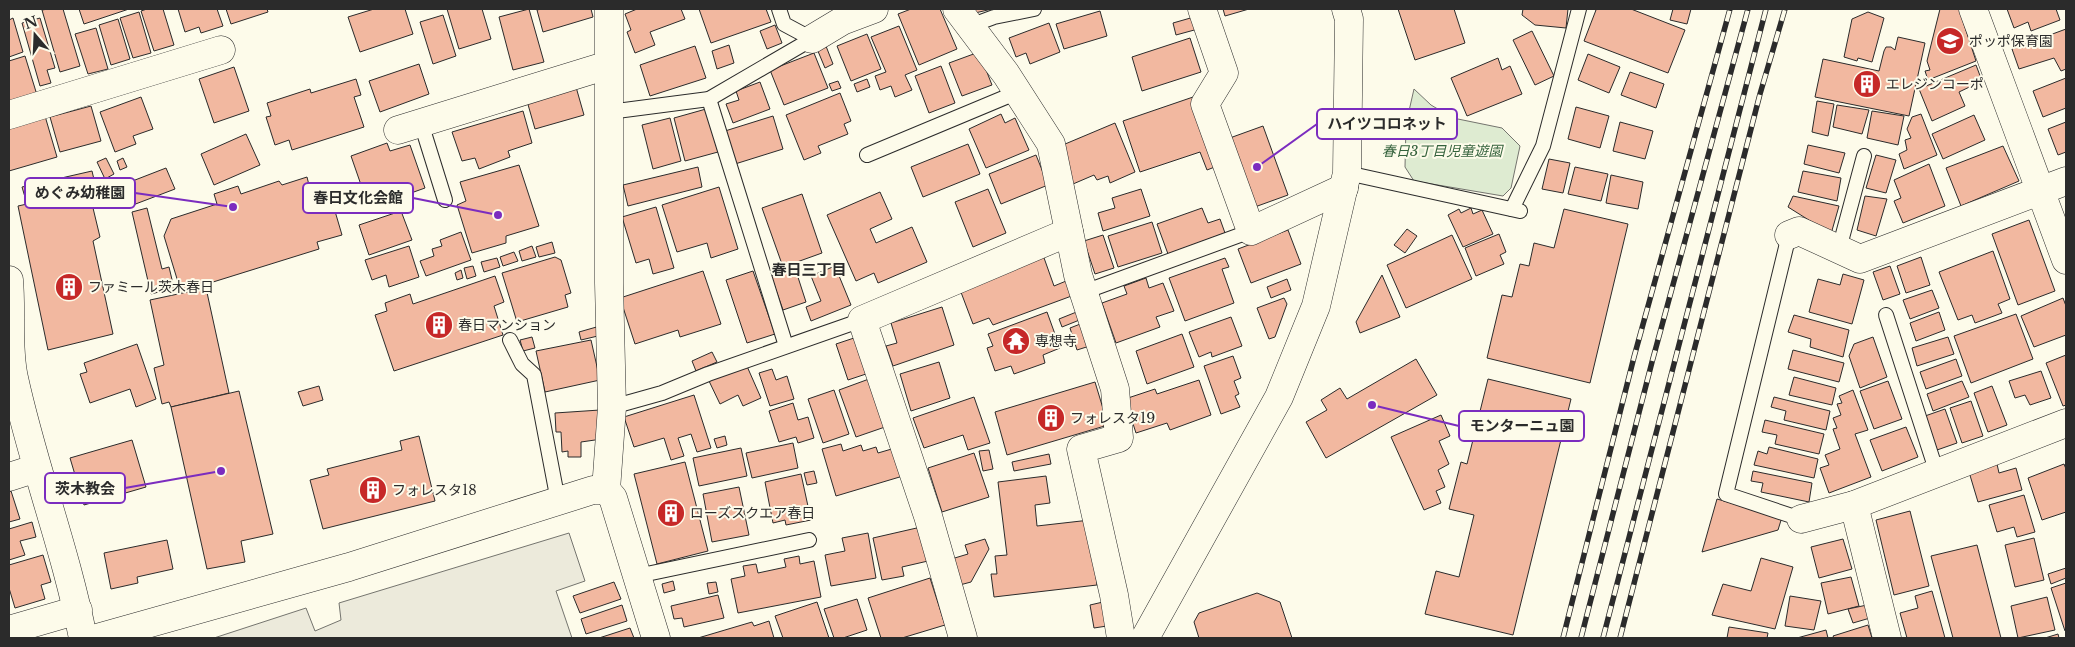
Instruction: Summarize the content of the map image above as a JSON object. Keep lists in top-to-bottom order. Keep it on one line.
{"districts":["春日三丁目"],"parks":["春日3丁目児童遊園"],"places":{"school or university":["ポッポ保育園"],"building":["エレジンコーポ","ファミール茨木春日","春日マンション","フォレスタ19","フォレスタ18","ローズスクエア春日"],"other":["ハイツコロネット","めぐみ幼稚園","春日文化会館","モンターニュ園","茨木教会"],"temple":["専想寺"]},"north":"top"}
